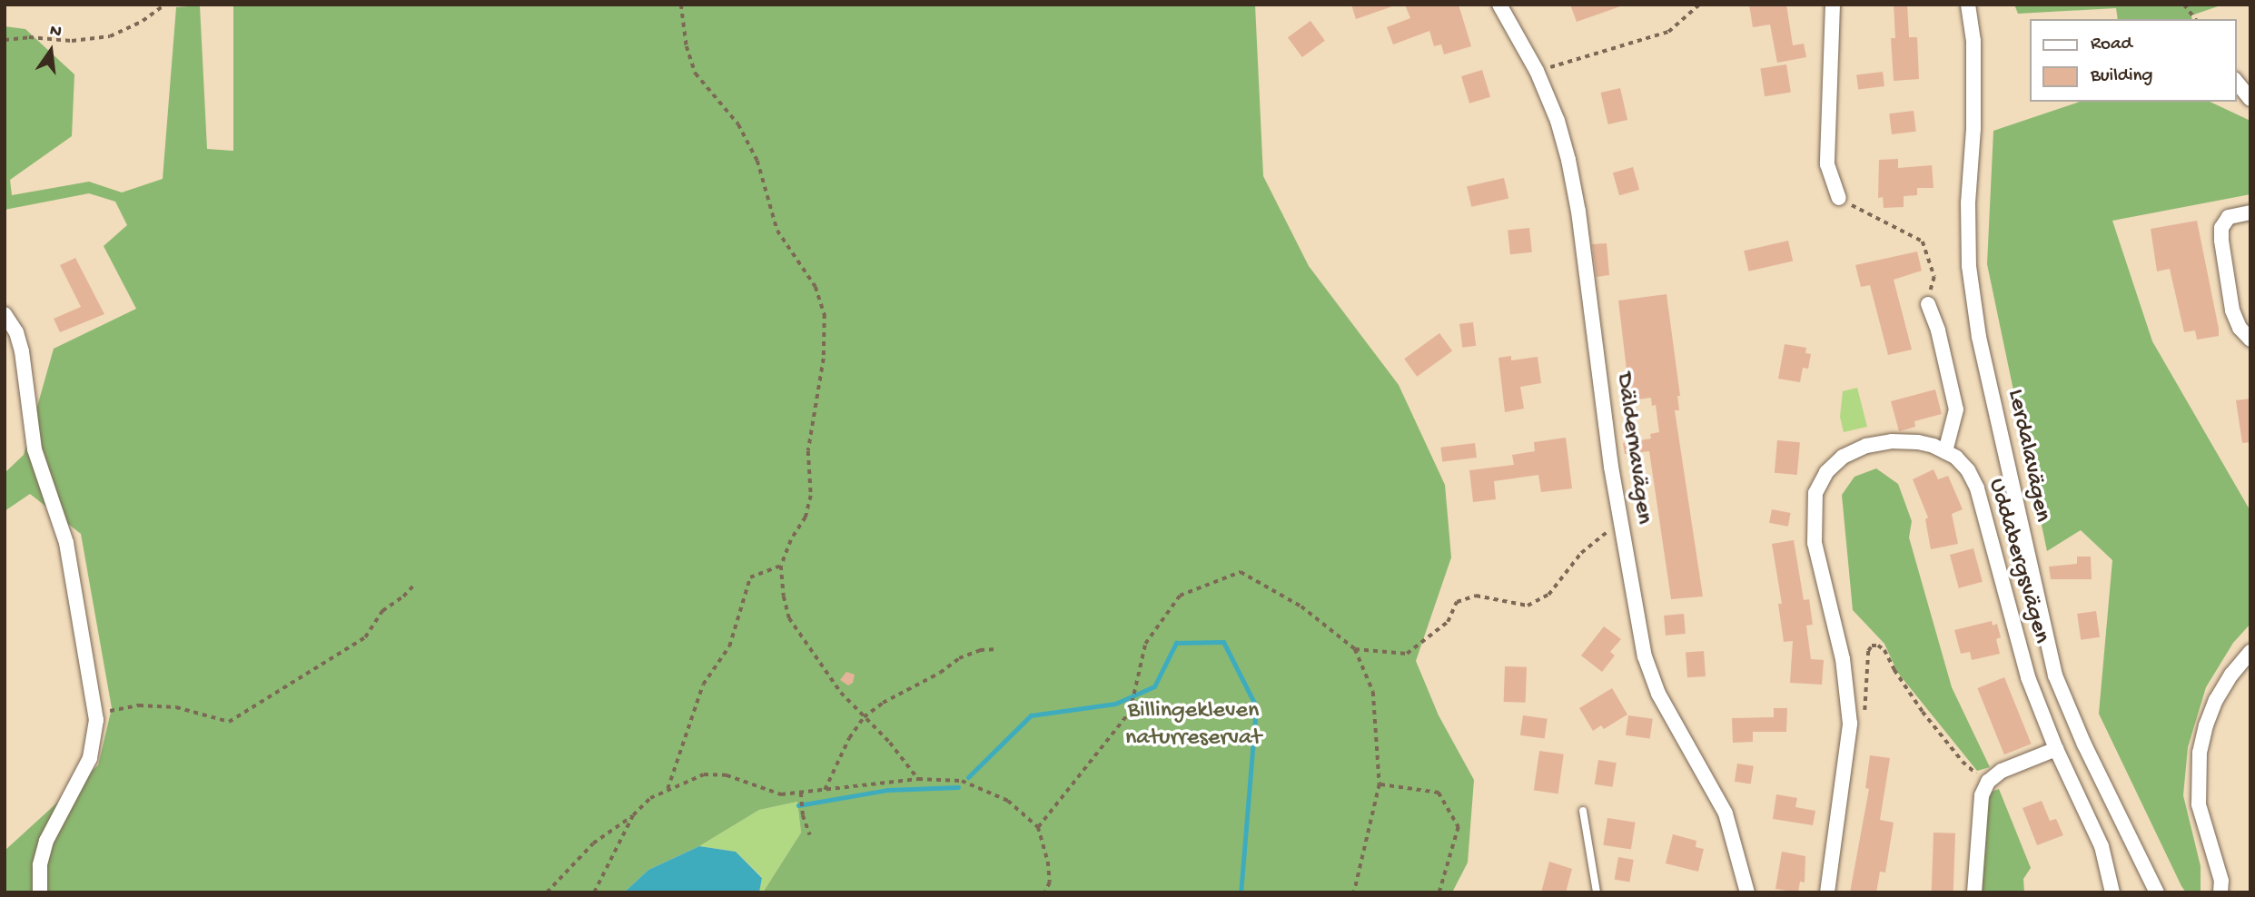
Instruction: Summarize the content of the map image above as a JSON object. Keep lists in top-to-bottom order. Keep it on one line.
{"streets":{"street":["Däldernavägen","Lerdalavägen","Uddabergsvägen"]},"parks":["Billingekleven naturreservat"],"legend":["Road","Building"],"north":"top"}
